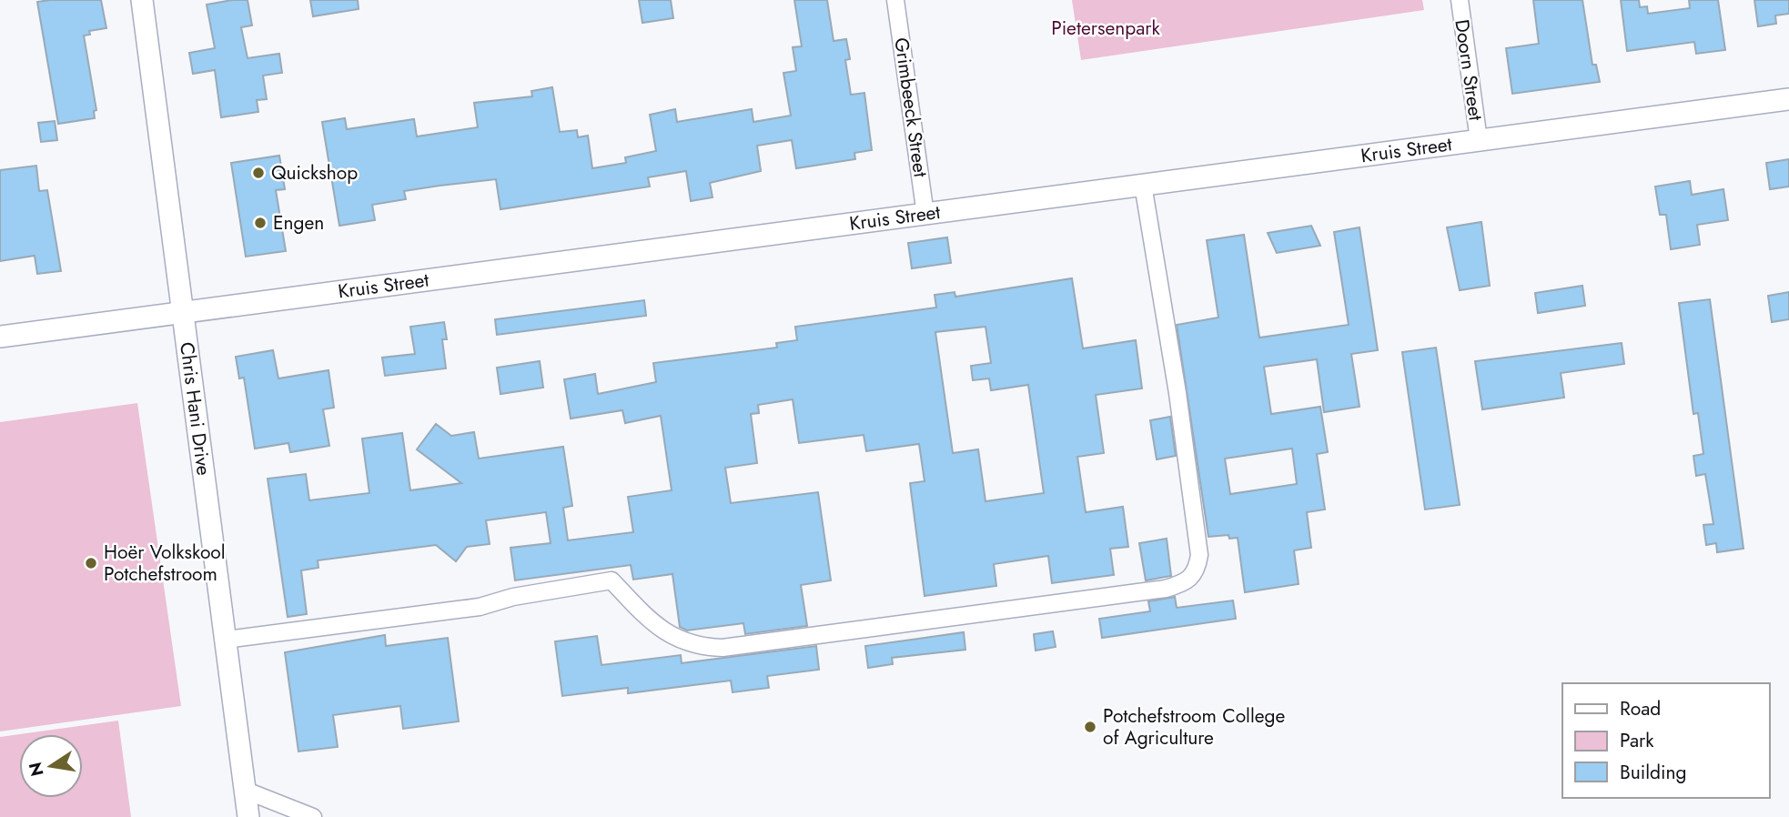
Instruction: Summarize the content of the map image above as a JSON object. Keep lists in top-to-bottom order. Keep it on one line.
{"streets":{"street":["Doorn Street","Grimbeeck Street","Kruis Street","Chris Hani Drive"]},"crossings":[["Doorn Street","Kruis Street"],["Grimbeeck Street","Kruis Street"],["Kruis Street","Chris Hani Drive"]],"parks":["Pietersenpark"],"places":["Quickshop","Engen","Hoër Volkskool Potchefstroom","Potchefstroom College of Agriculture"],"legend":["Road","Park","Building"],"north":"left"}
